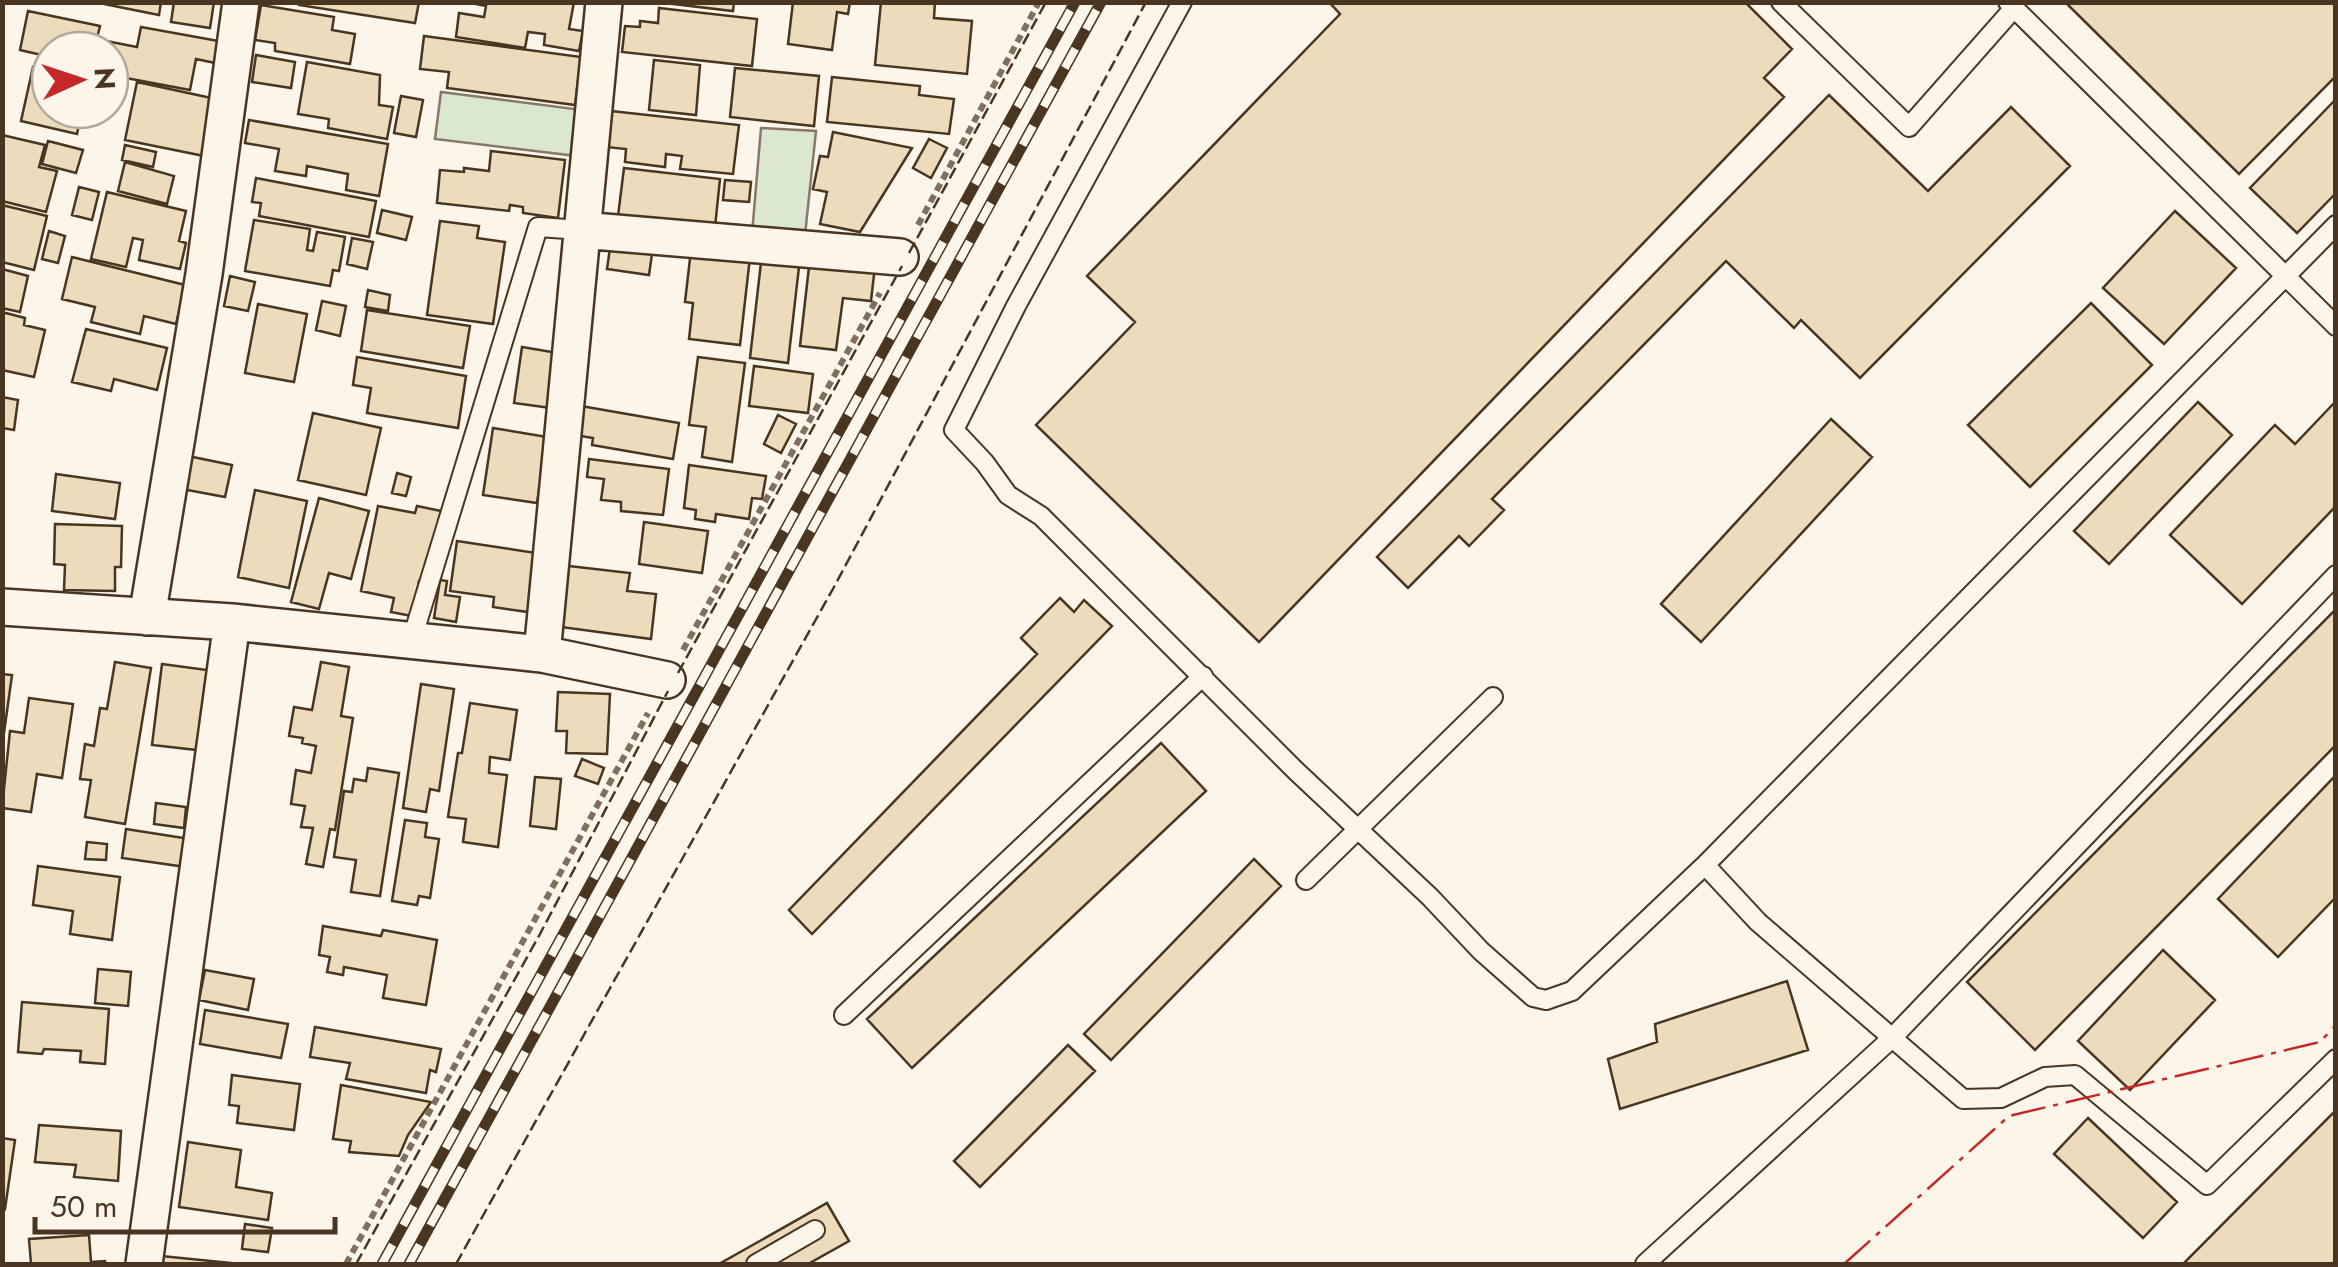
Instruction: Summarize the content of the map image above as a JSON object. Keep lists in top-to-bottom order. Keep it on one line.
{"scale_bar":"50 m","north":"right"}
